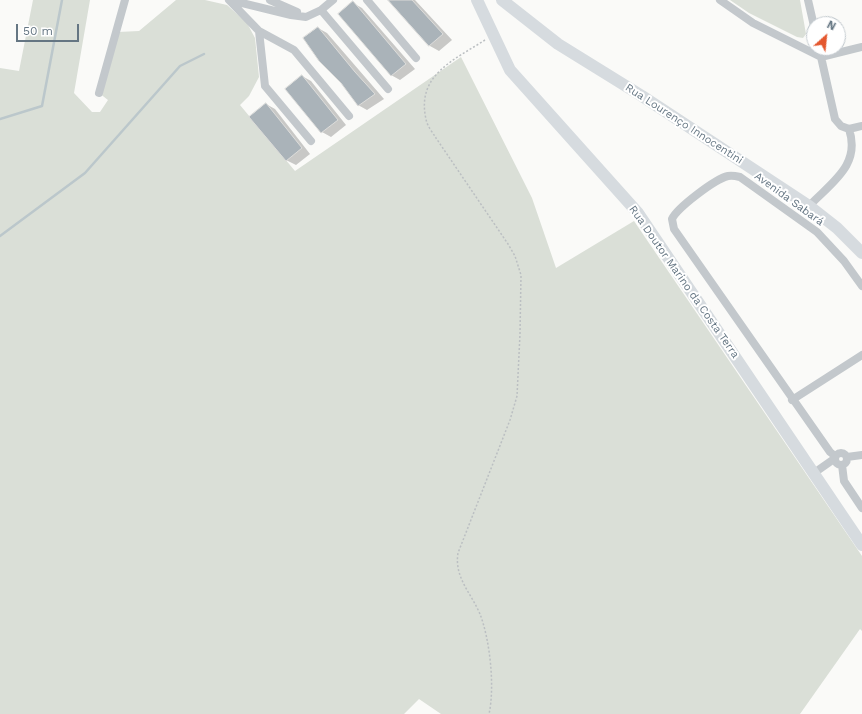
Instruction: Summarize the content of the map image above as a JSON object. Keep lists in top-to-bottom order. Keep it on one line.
{"streets":{"main road":["Rua Lourenço Innocentini","Rua Doutor Marino da Costa Terra"],"street":["Avenida Sabará"]},"scale_bar":"50 m","north":"top right"}
